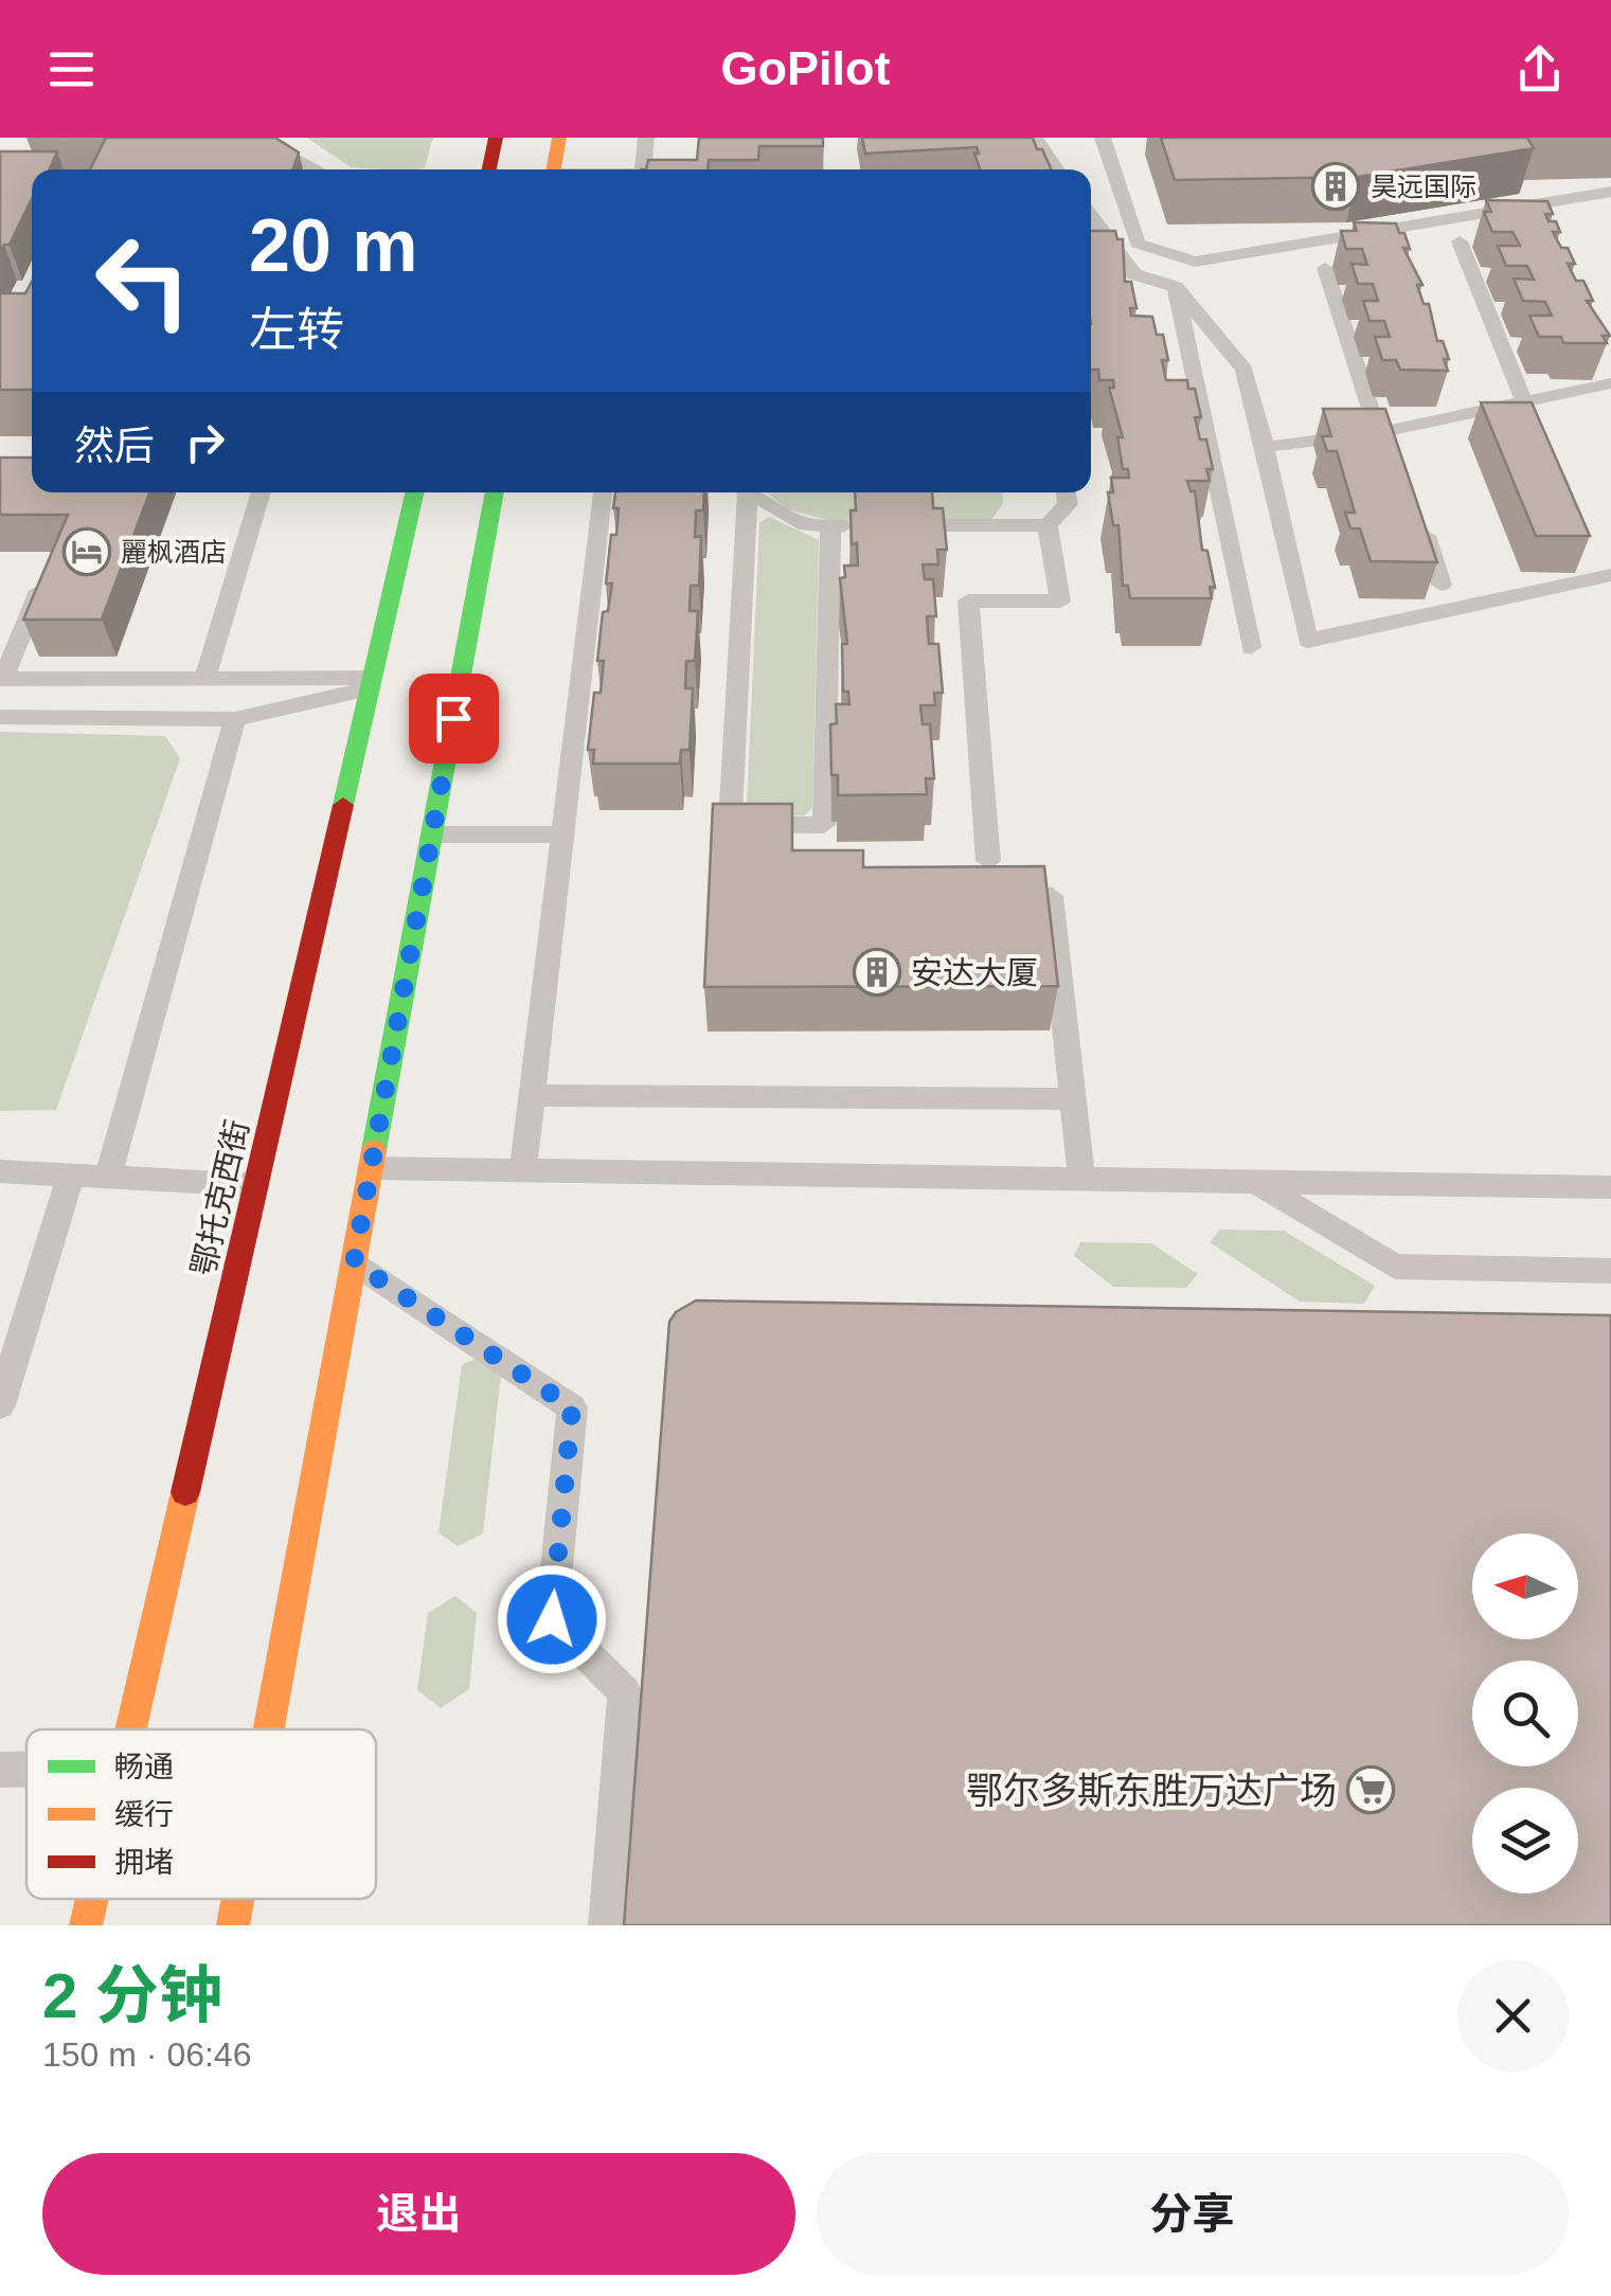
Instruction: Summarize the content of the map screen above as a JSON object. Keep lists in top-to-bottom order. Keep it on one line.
{"streets":{"main road":["鄂托克西街"]},"places":{"building":["昊远国际","安达大厦"],"hotel":["麗枫酒店"],"supermarket":["鄂尔多斯东胜万达广场"]},"legend":["畅通","缓行","拥堵"],"north":"left","page":{"header":"GoPilot","turn":["20 m","左转"],"then":"然后","heading":["2 分钟","150 m · 06:46"],"buttons":["退出","分享"]}}
